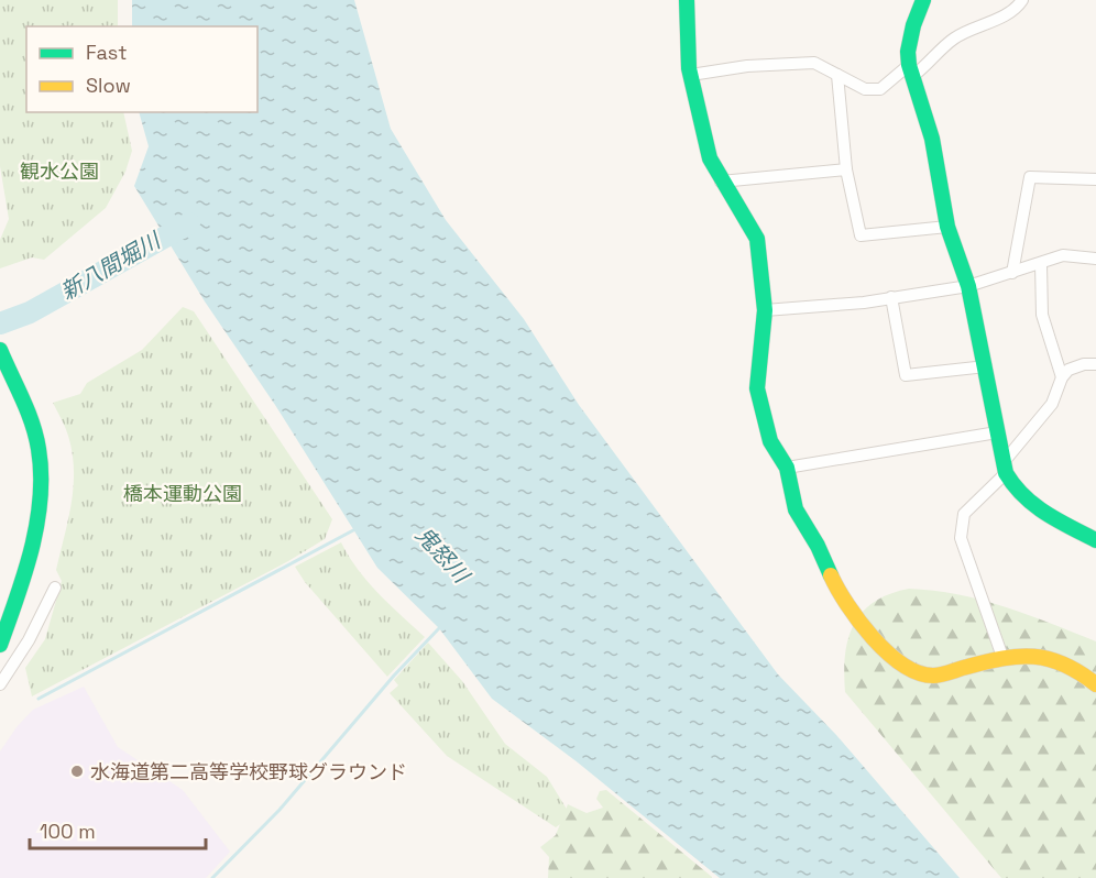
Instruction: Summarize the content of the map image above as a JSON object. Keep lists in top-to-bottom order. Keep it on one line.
{"water":["新八間堀川","鬼怒川"],"parks":["観水公園","橋本運動公園"],"places":["水海道第二高等学校野球グラウンド"],"legend":["Fast","Slow"],"scale_bar":"100 m"}
